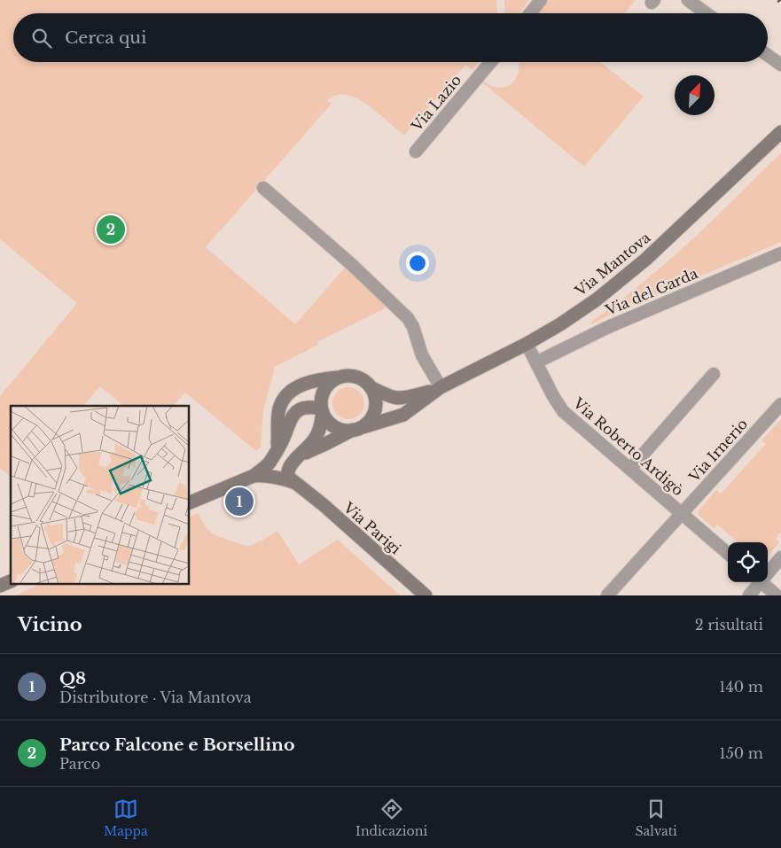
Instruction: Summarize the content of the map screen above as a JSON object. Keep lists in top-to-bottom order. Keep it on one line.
{"streets":{"main road":["Via Mantova","Via Parigi"],"street":["Via Lazio","Via del Garda","Via Roberto Ardigò","Via Irnerio"]},"crossings":[["Via Mantova","Via Roberto Ardigò"],["Via Mantova","Via Parigi"],["Via del Garda","Via Roberto Ardigò"],["Via Roberto Ardigò","Via Irnerio"]],"north":"top right","page":{"search":"Cerca qui","pins":["2","1"],"heading":["Vicino","2 risultati"],"list":[{"mark":"1","name":"Q8","note":"Distributore · Via Mantova","value":"140 m"},{"mark":"2","name":"Parco Falcone e Borsellino","note":"Parco","value":"150 m"}],"nav":["Mappa","Indicazioni","Salvati"]}}
